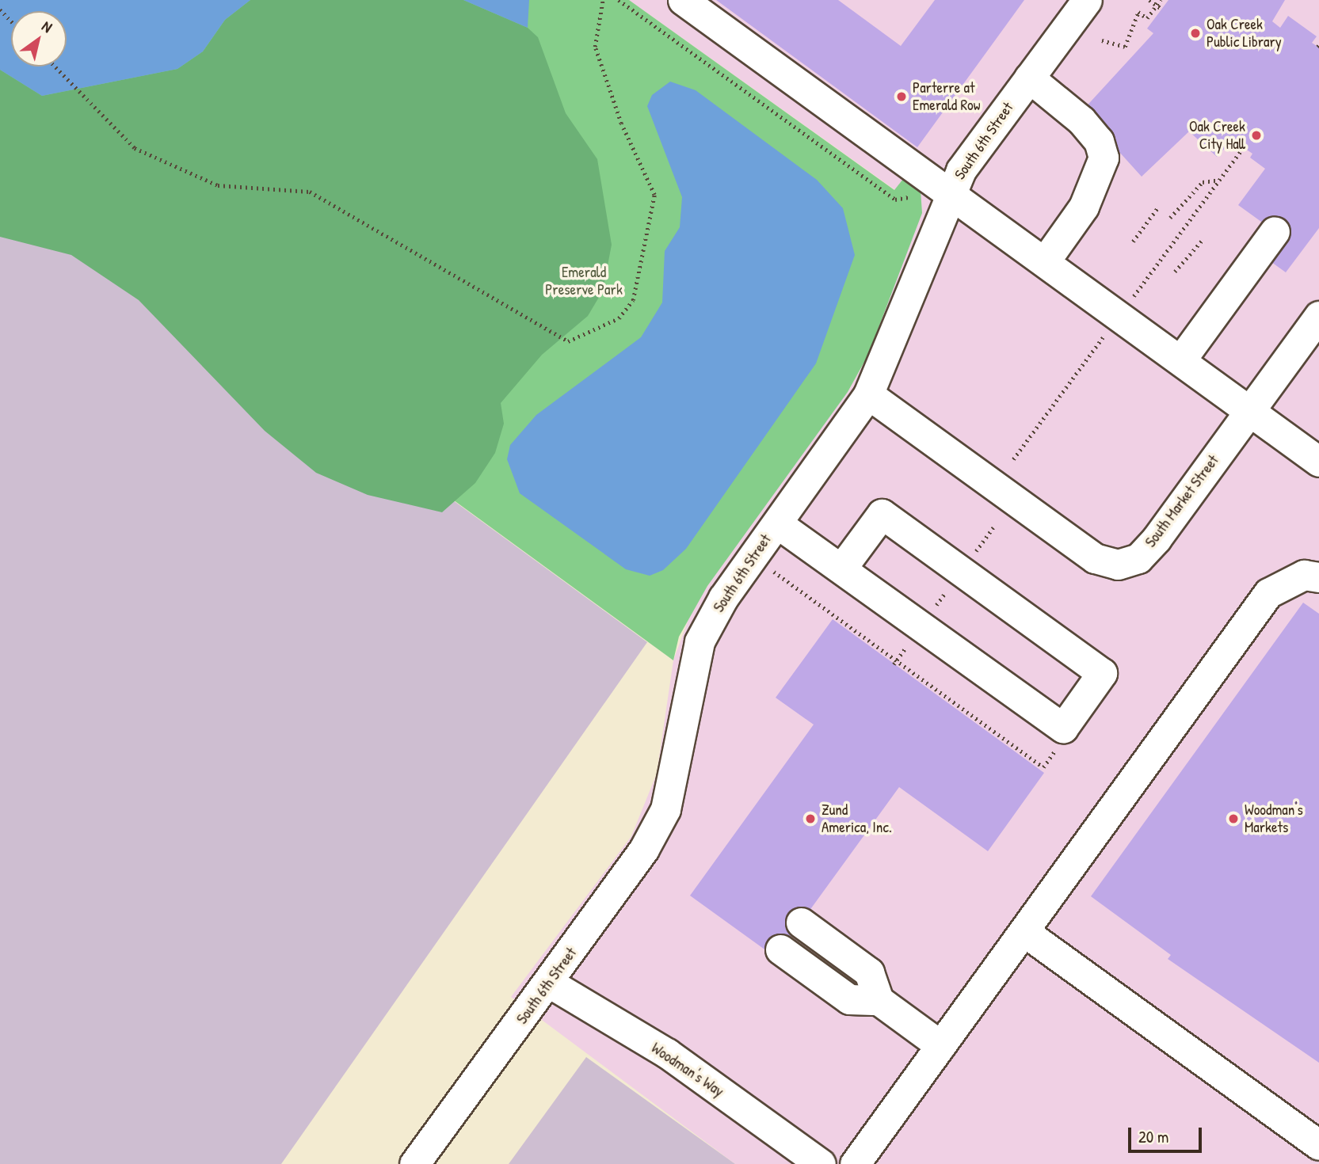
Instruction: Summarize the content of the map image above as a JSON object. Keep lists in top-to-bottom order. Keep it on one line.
{"streets":{"street":["South 6th Street","South Market Street","Woodman's Way"]},"crossings":[["South 6th Street","South Market Street"],["South 6th Street","Woodman's Way"]],"parks":["Emerald Preserve Park"],"places":["Oak Creek Public Library","Parterre at Emerald Row","Oak Creek City Hall","Zund America, Inc.","Woodman's Markets"],"scale_bar":"20 m","north":"top right"}
